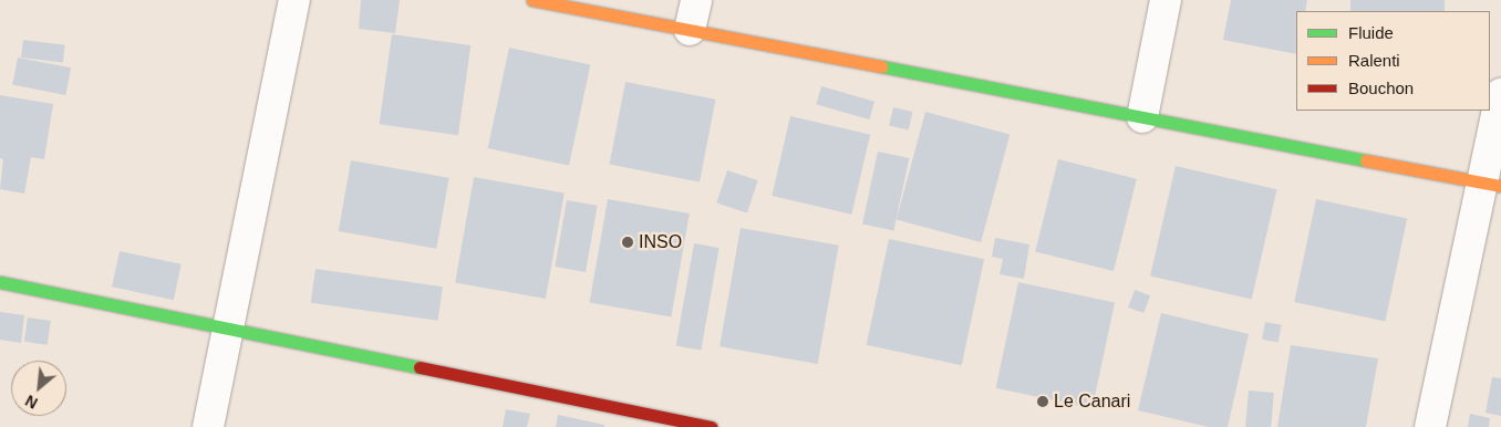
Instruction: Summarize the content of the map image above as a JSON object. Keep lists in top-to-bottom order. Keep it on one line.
{"places":["INSO","Le Canari"],"legend":["Fluide","Ralenti","Bouchon"],"north":"bottom left"}
